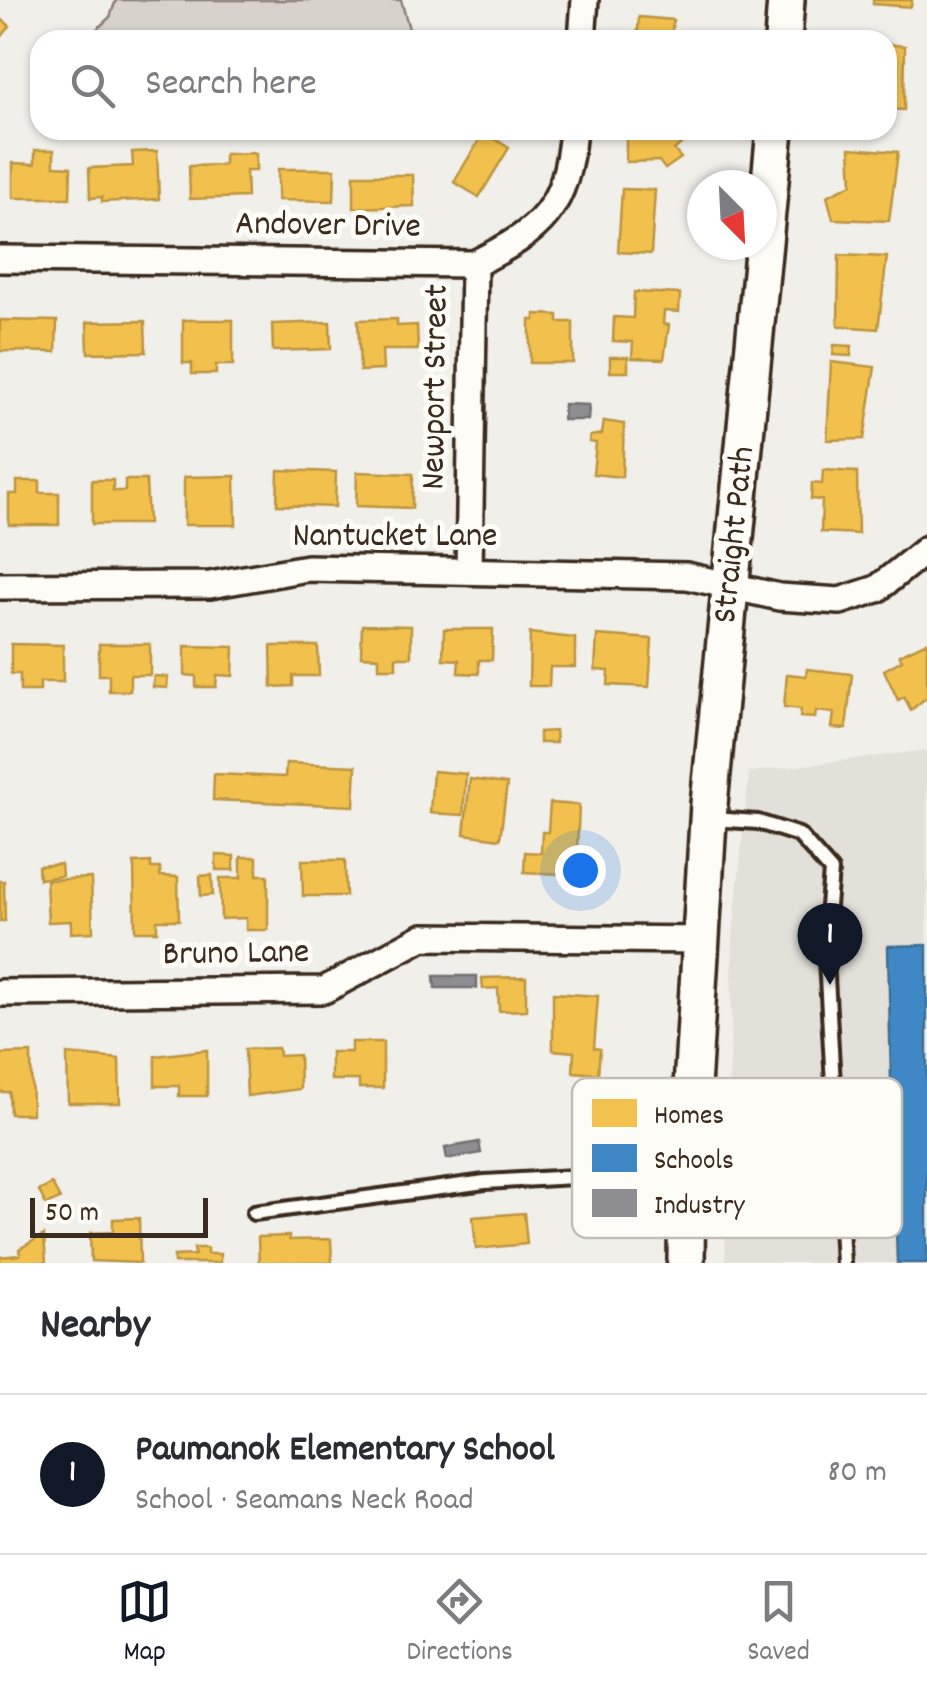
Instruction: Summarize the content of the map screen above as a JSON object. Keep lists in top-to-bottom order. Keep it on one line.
{"streets":{"main road":["Straight Path"],"street":["Andover Drive","Newport Street","Nantucket Lane","Bruno Lane"]},"crossings":[["Andover Drive","Newport Street"],["Newport Street","Nantucket Lane"],["Straight Path","Nantucket Lane"],["Straight Path","Bruno Lane"]],"legend":["Homes","Schools","Industry"],"scale_bar":"50 m","north":"bottom right","page":{"search":"Search here","pins":"1","scale":"50 m","heading":"Nearby","list":[{"mark":"1","name":"Paumanok Elementary School","note":"School · Seamans Neck Road","value":"80 m"}],"nav":["Map","Directions","Saved"]}}
